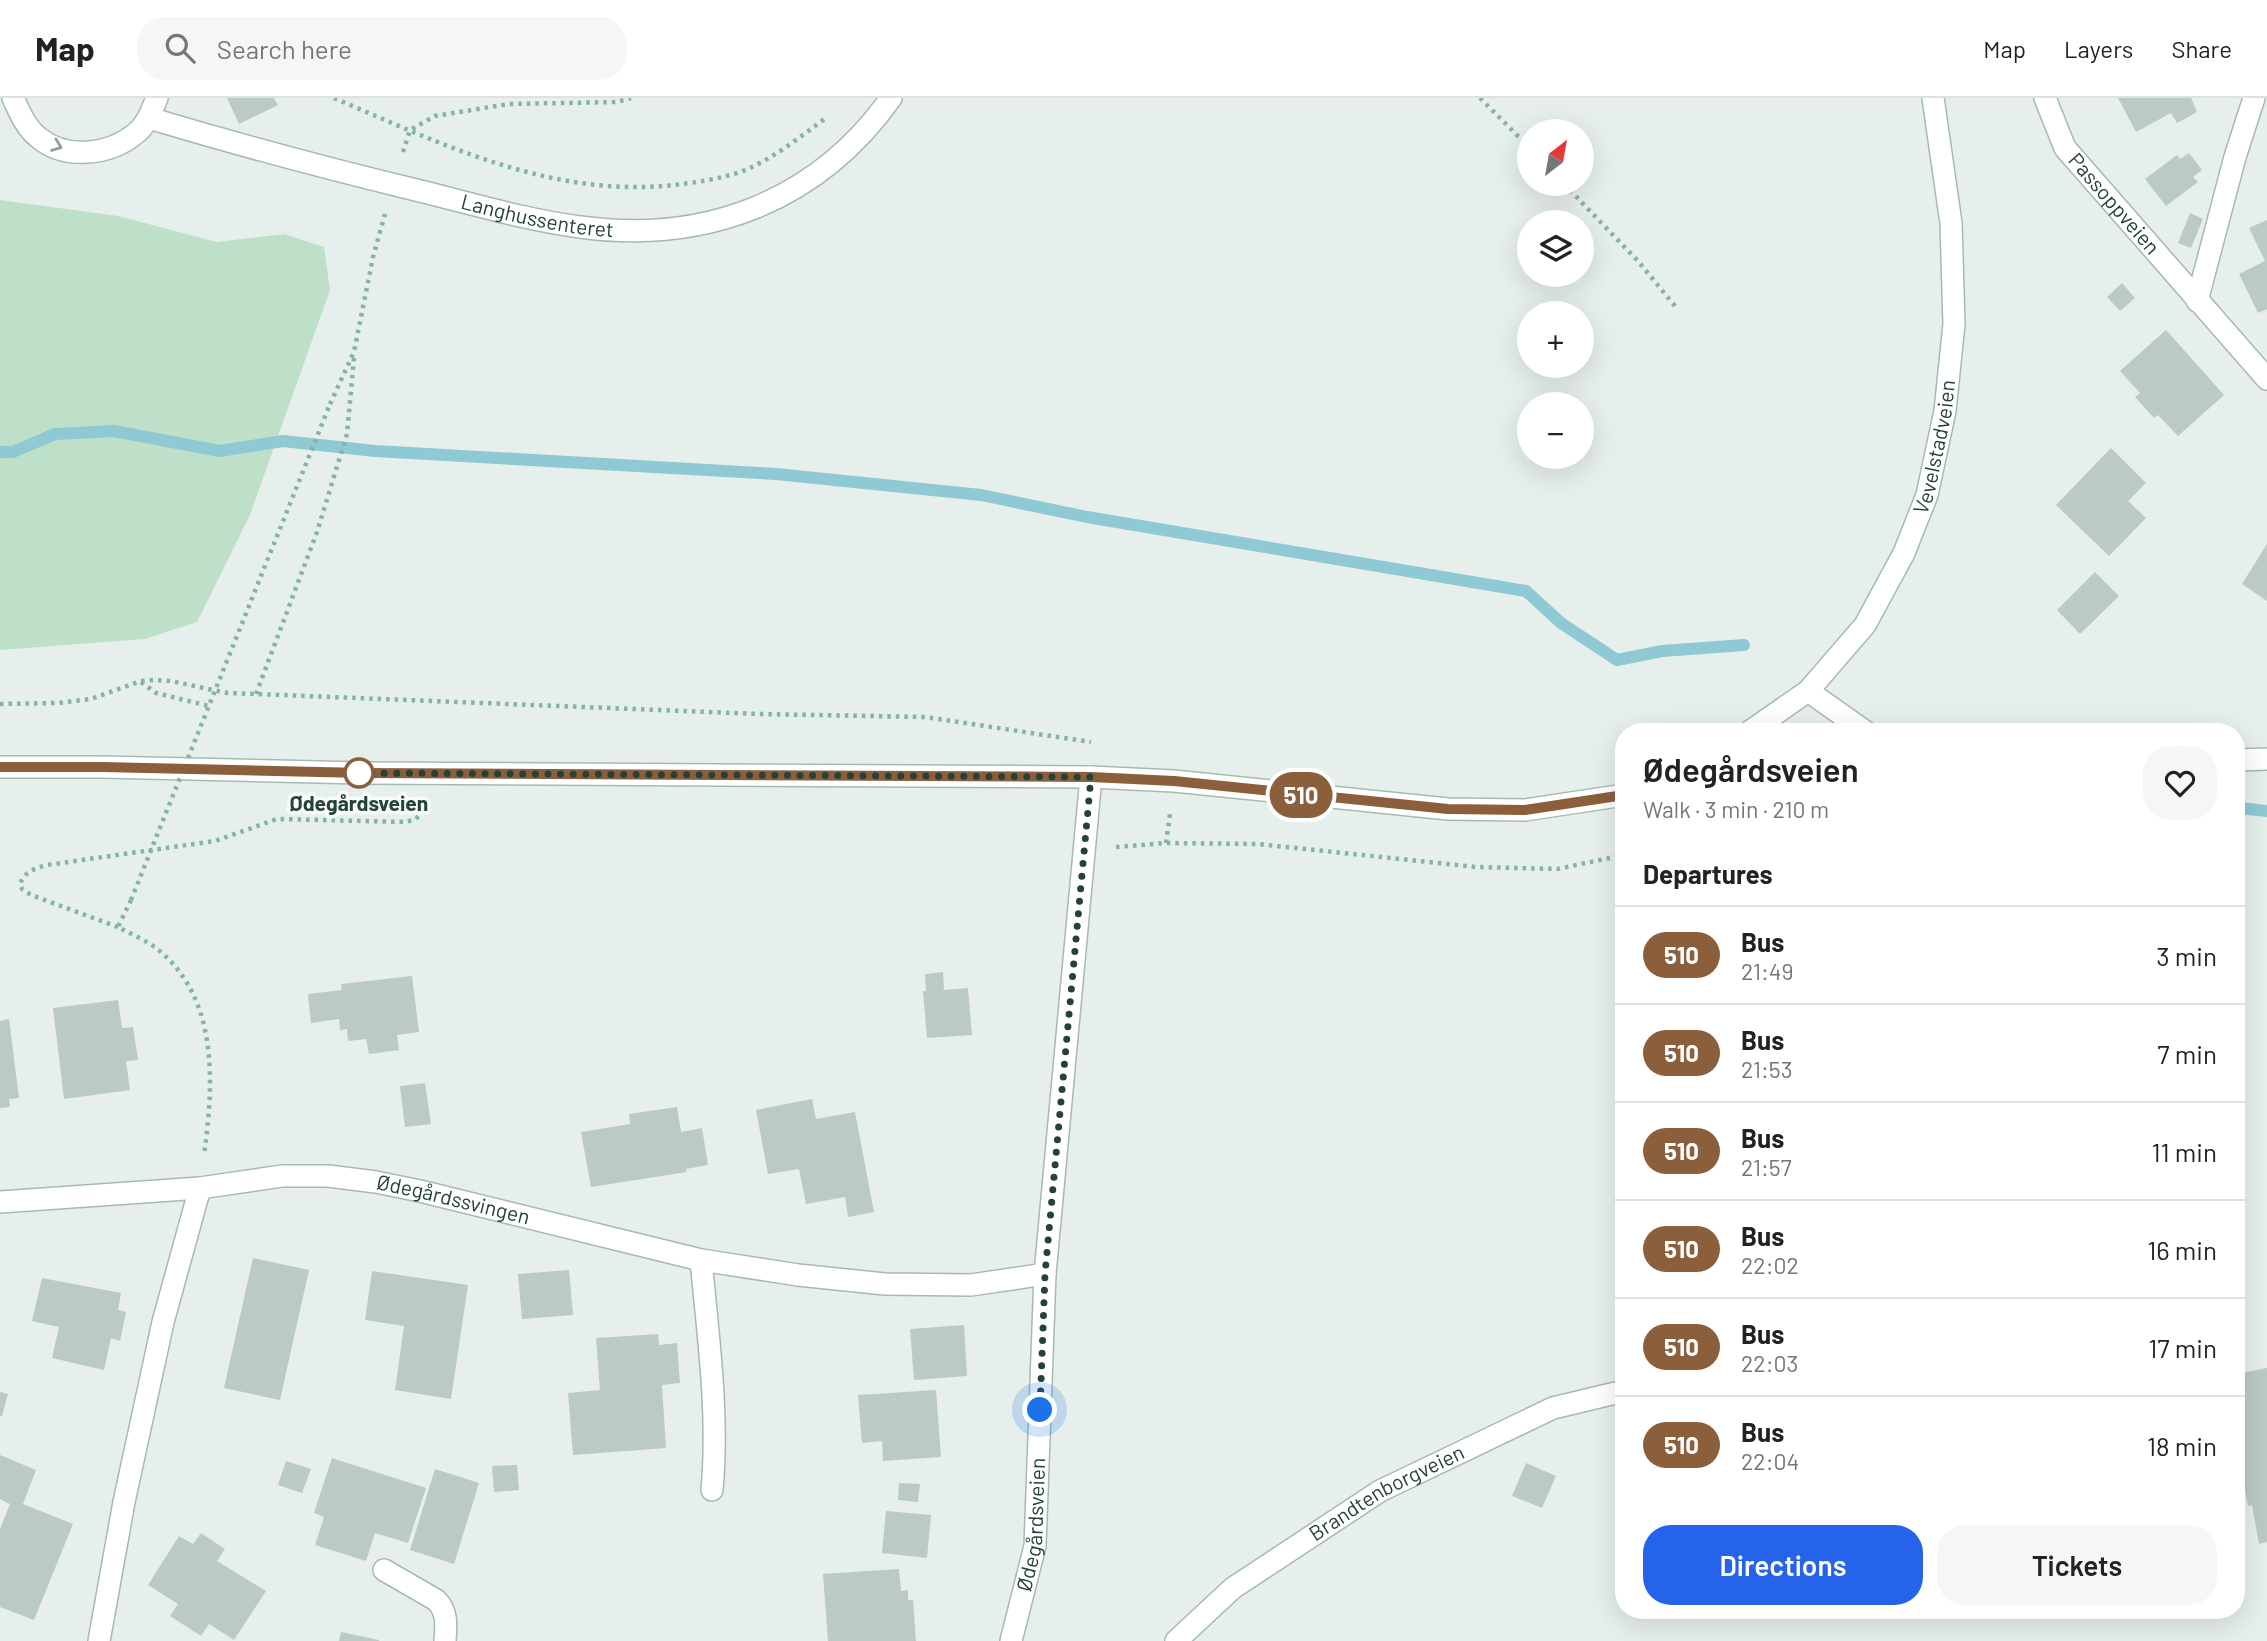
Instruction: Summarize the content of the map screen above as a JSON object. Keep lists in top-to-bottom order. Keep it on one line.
{"streets":{"street":["Passoppveien","Langhussenteret","Vevelstadveien","Ødegårdssvingen","Brandtenborgveien","Ødegårdsveien"]},"crossings":[["Ødegårdssvingen","Ødegårdsveien"]],"places":["Ødegårdsveien"],"lines":["bus line 510"],"north":"top right","page":{"header":"Map","search":"Search here","nav":["Map","Layers","Share"],"on_map":"510","map_buttons":["+","−"],"heading":[["Ødegårdsveien","Walk · 3 min · 210 m"],"Departures"],"list":[{"mark":"510","name":"Bus","note":"21:49","value":"3 min"},{"mark":"510","name":"Bus","note":"21:53","value":"7 min"},{"mark":"510","name":"Bus","note":"21:57","value":"11 min"},{"mark":"510","name":"Bus","note":"22:02","value":"16 min"},{"mark":"510","name":"Bus","note":"22:03","value":"17 min"},{"mark":"510","name":"Bus","note":"22:04","value":"18 min"}],"buttons":["Directions","Tickets"]}}
